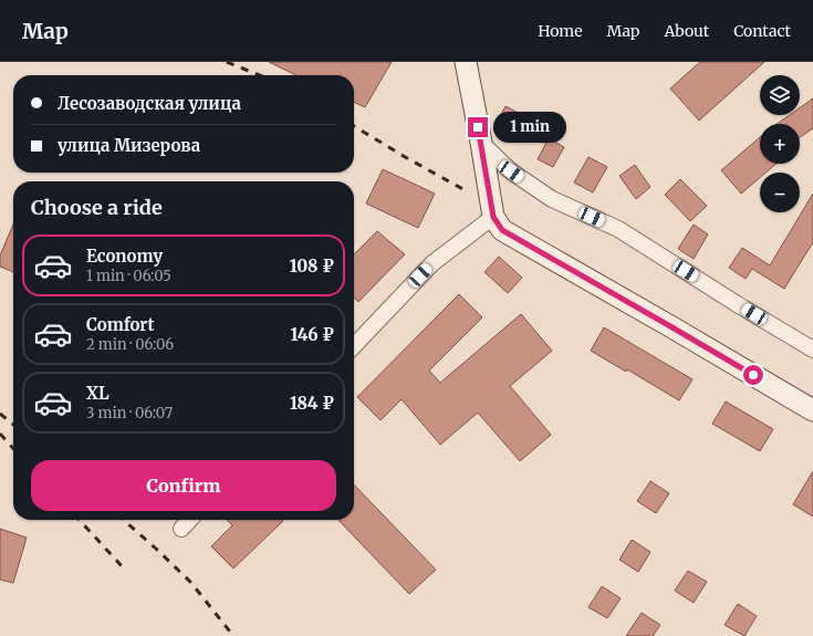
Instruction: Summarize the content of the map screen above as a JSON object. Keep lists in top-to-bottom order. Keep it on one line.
{"page":{"header":"Map","nav":["Home","Map","About","Contact"],"map_buttons":["+","−"],"banner":["Лесозаводская улица","улица Мизерова"],"bubble":"1 min","heading":"Choose a ride","list":[{"name":"Economy","note":"1 min · 06:05","value":"108 ₽"},{"name":"Comfort","note":"2 min · 06:06","value":"146 ₽"},{"name":"XL","note":"3 min · 06:07","value":"184 ₽"}],"buttons":"Confirm"}}
